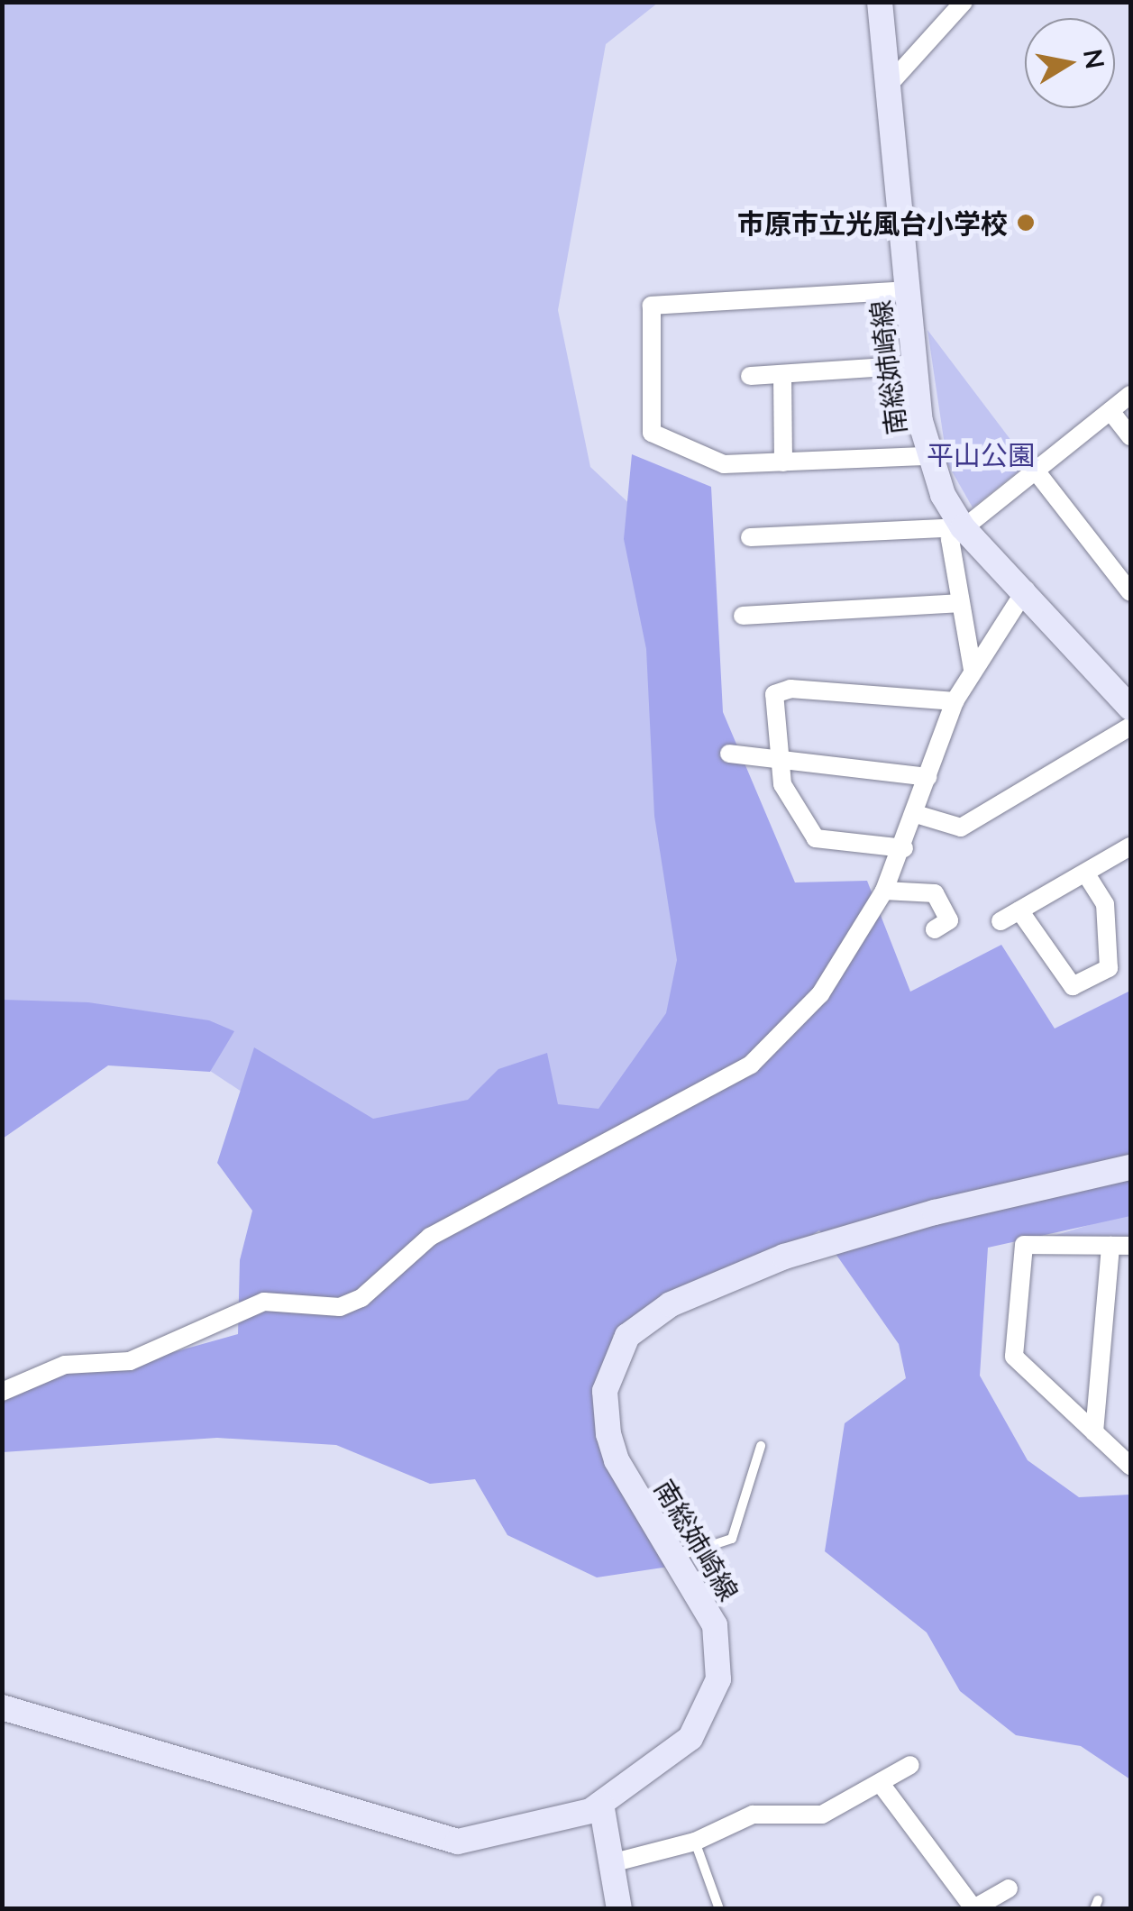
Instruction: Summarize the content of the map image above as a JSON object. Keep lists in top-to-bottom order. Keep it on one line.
{"streets":{"main road":["南総姉崎線"]},"parks":["平山公園"],"places":["市原市立光風台小学校"],"north":"right"}
